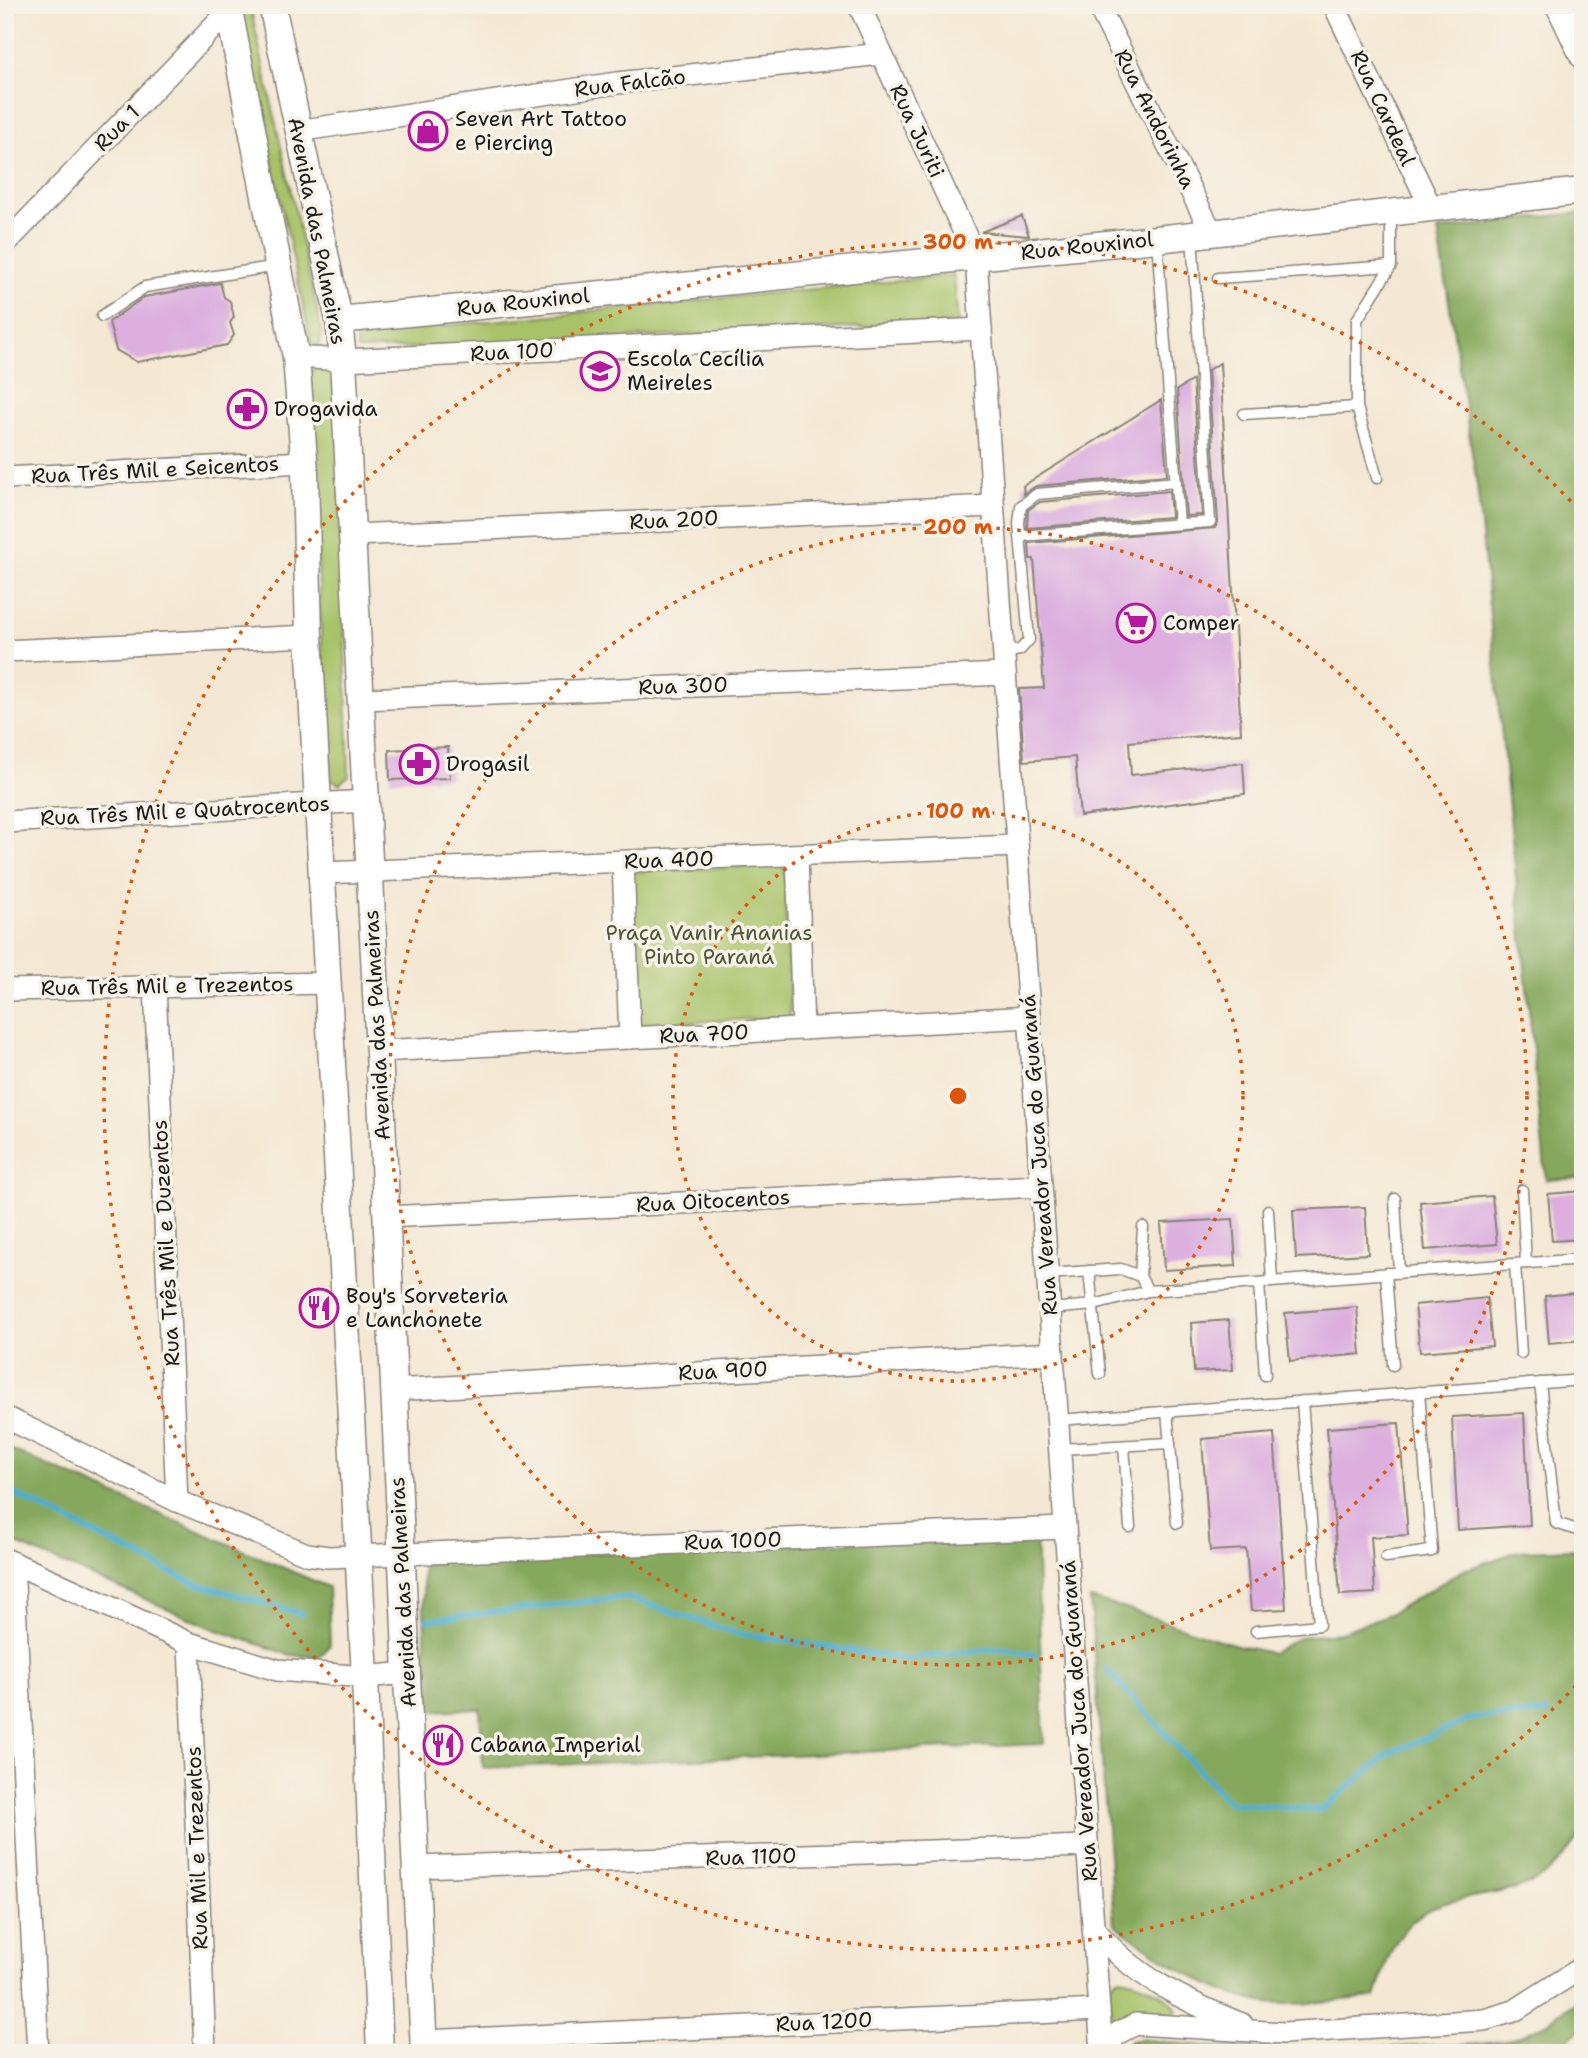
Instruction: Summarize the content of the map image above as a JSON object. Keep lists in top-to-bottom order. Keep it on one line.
{"streets":{"street":["Rua Falcão","Rua Cardeal","Rua Andorinha","Rua 1","Rua Juriti","Avenida das Palmeiras","Rua Rouxinol","Rua 100","Rua Três Mil e Seicentos","Rua 200","Rua 300","Rua Três Mil e Quatrocentos","Rua 400","Rua Três Mil e Trezentos","Rua 700","Rua Vereador Juca do Guaraná","Rua Oitocentos","Rua Três Mil e Duzentos","Rua 900","Rua 1000","Rua Mil e Trezentos","Rua 1100","Rua 1200"]},"crossings":[["Rua Falcão","Rua Juriti"],["Rua Falcão","Avenida das Palmeiras"],["Rua Cardeal","Rua Rouxinol"],["Rua Andorinha","Rua Rouxinol"],["Rua 1","Avenida das Palmeiras"],["Rua Juriti","Rua Rouxinol"],["Rua Juriti","Rua Vereador Juca do Guaraná"],["Avenida das Palmeiras","Rua Rouxinol"],["Avenida das Palmeiras","Rua 100"],["Avenida das Palmeiras","Rua Três Mil e Seicentos"],["Avenida das Palmeiras","Rua 200"],["Avenida das Palmeiras","Rua 300"],["Avenida das Palmeiras","Rua Três Mil e Quatrocentos"],["Avenida das Palmeiras","Rua 400"],["Avenida das Palmeiras","Rua Três Mil e Trezentos"],["Avenida das Palmeiras","Rua 700"],["Avenida das Palmeiras","Rua Oitocentos"],["Avenida das Palmeiras","Rua 900"],["Avenida das Palmeiras","Rua 1000"],["Avenida das Palmeiras","Rua 1100"],["Avenida das Palmeiras","Rua 1200"],["Rua Rouxinol","Rua Vereador Juca do Guaraná"],["Rua 100","Rua Vereador Juca do Guaraná"],["Rua 200","Rua Vereador Juca do Guaraná"],["Rua 300","Rua Vereador Juca do Guaraná"],["Rua 400","Rua Vereador Juca do Guaraná"],["Rua Três Mil e Trezentos","Rua Três Mil e Duzentos"],["Rua 700","Rua Vereador Juca do Guaraná"],["Rua Vereador Juca do Guaraná","Rua Oitocentos"],["Rua Vereador Juca do Guaraná","Rua 900"],["Rua Vereador Juca do Guaraná","Rua 1000"],["Rua Vereador Juca do Guaraná","Rua 1100"],["Rua Vereador Juca do Guaraná","Rua 1200"],["Rua Três Mil e Duzentos","Rua 1000"]],"parks":["Praça Vanir Ananias Pinto Paraná"],"places":{"shop":["Seven Art Tattoo e Piercing"],"school or university":["Escola Cecília Meireles"],"pharmacy":["Drogavida","Drogasil"],"supermarket":["Comper"],"restaurant":["Boy's Sorveteria e Lanchonete","Cabana Imperial"]},"rings":["300 m","200 m","100 m"]}
